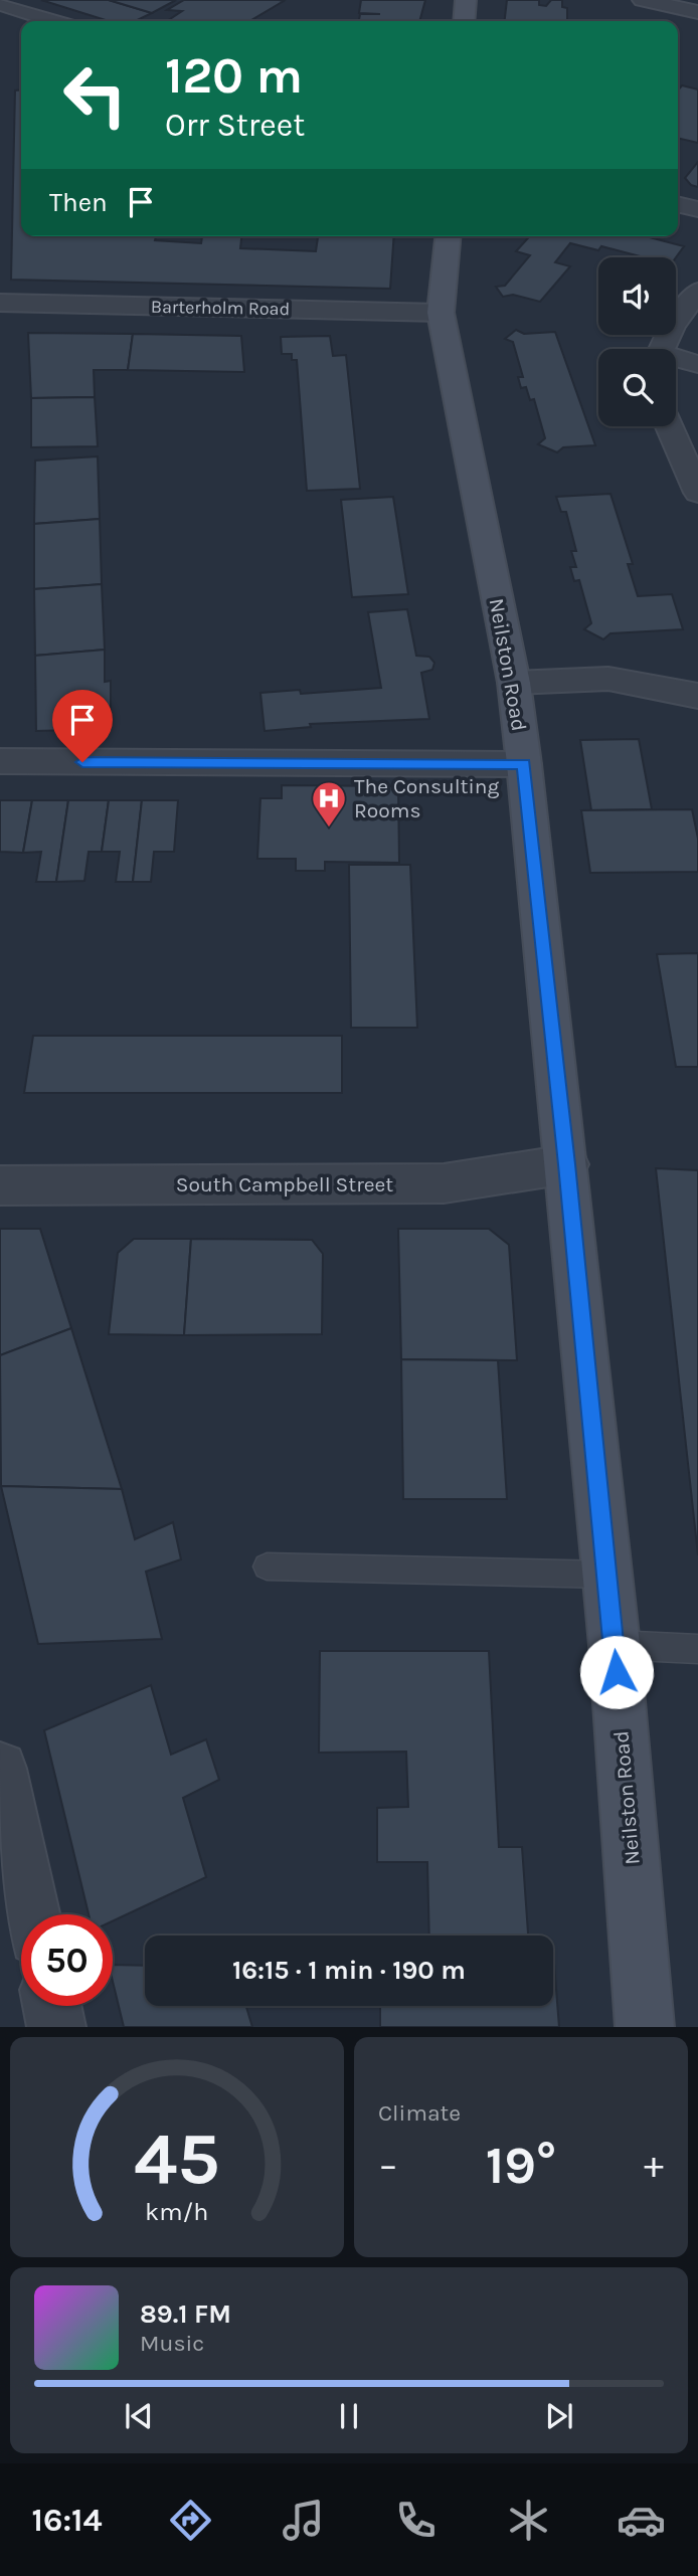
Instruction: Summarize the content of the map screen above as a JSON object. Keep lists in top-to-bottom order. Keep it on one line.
{"streets":{"main road":["Neilston Road"],"street":["Barterholm Road","South Campbell Street"]},"crossings":[["Barterholm Road","Neilston Road"],["Neilston Road","South Campbell Street"]],"places":{"hospital":["The Consulting Rooms"]},"page":{"turn":["120 m","Orr Street"],"then":"Then","limit":"50","trip":"16:15 · 1 min · 190 m","tile":"Climate","heat":["−","19°","+"],"song":["89.1 FM","Music"],"tabs":"16:14","gauge":["45","km/h"]}}
